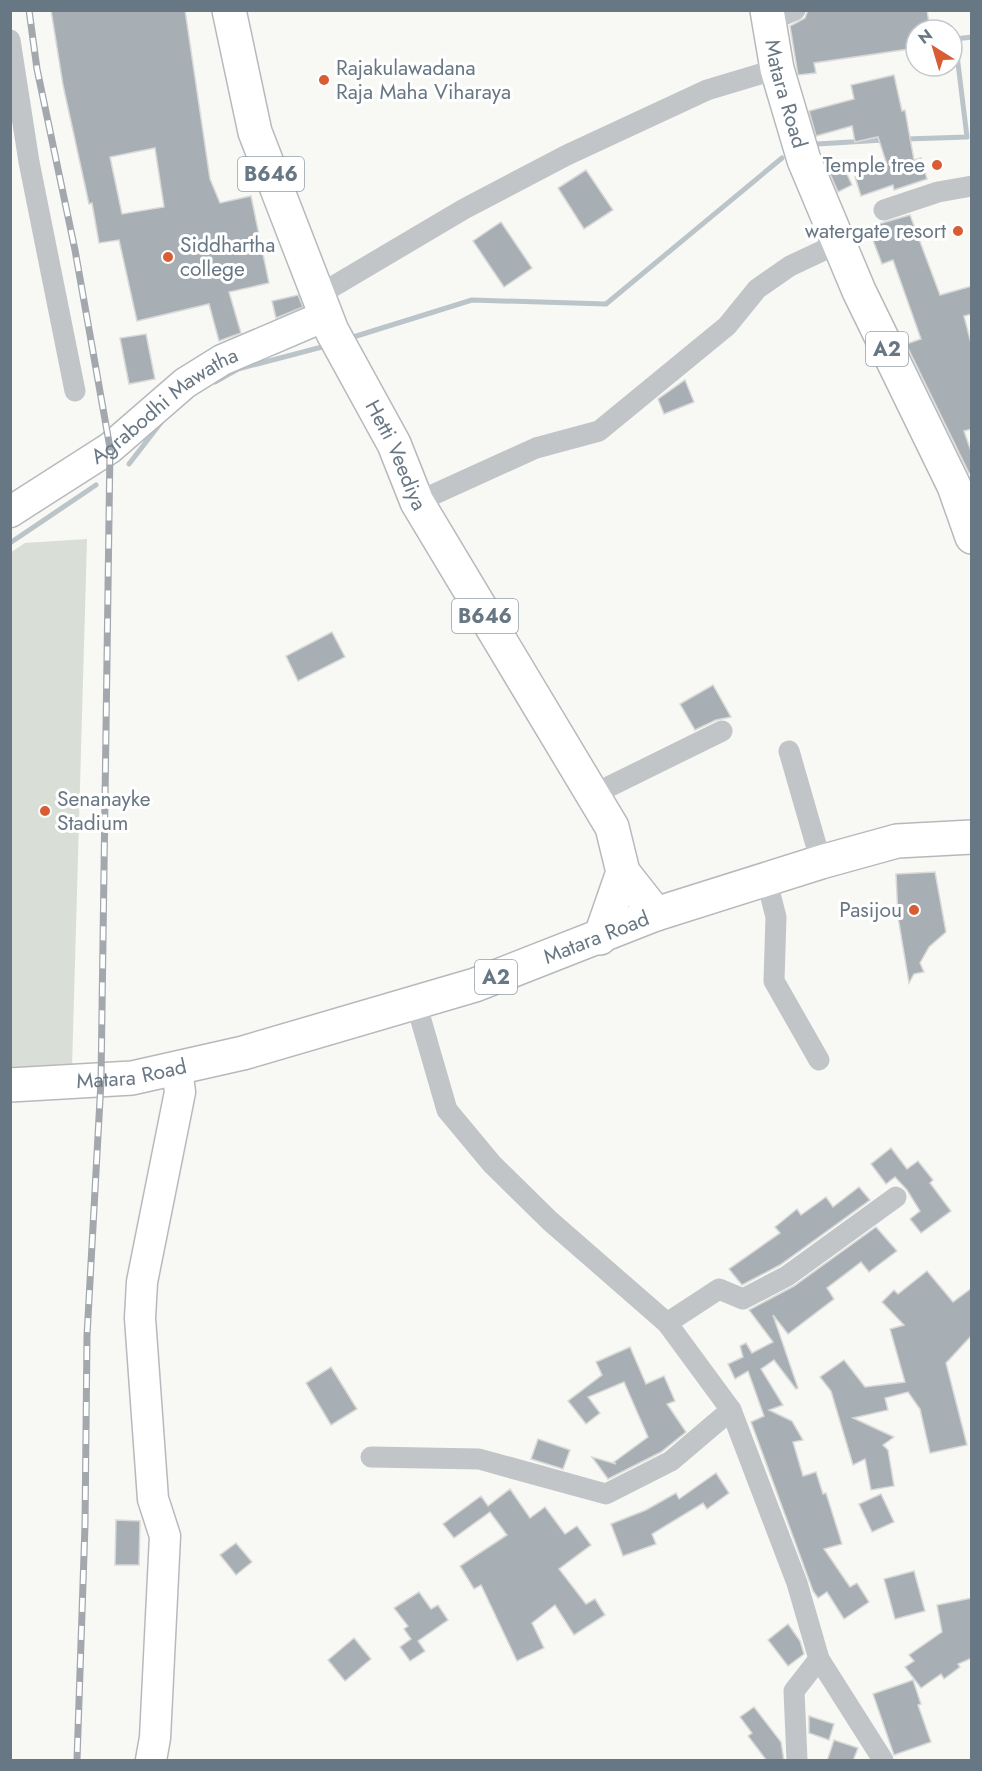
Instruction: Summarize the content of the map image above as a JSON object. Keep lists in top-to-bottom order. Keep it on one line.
{"streets":{"main road":["Matara Road","B646","A2","Hetti Veediya"],"street":["Agrabodhi Mawatha"]},"crossings":[["Matara Road","Hetti Veediya"],["Agrabodhi Mawatha","Hetti Veediya"]],"places":["Rajakulawadana Raja Maha Viharaya","Temple tree","watergate resort","Siddhartha college","Senanayke Stadium","Pasijou"],"north":"top left"}
